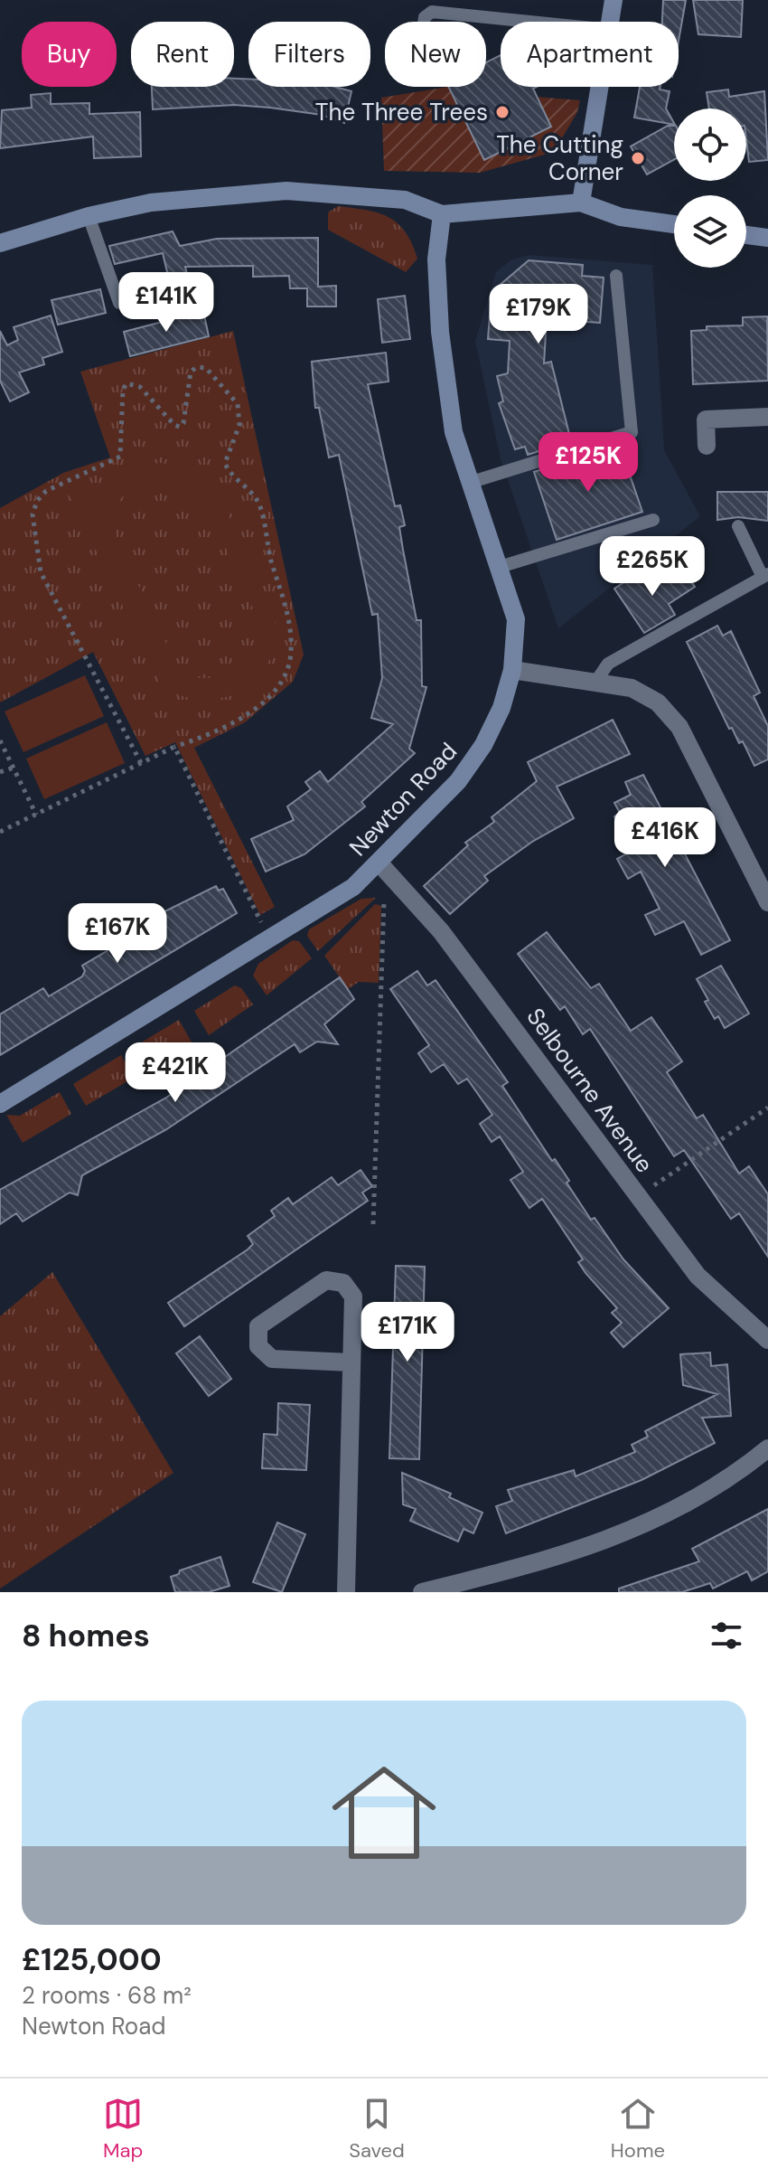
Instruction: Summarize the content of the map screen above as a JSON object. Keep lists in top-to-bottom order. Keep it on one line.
{"streets":{"street":["Newton Road","Selbourne Avenue"]},"crossings":[["Newton Road","Selbourne Avenue"]],"places":["The Three Trees","The Cutting Corner"],"page":{"chip":["Buy","Rent","Filters","New","Apartment"],"price":["£141K","£179K","£125K","£265K","£416K","£167K","£421K","£171K"],"heading":"8 homes","list":[{"name":"£125,000","note":"2 rooms · 68 m² · Newton Road"}],"tabs":["Map","Saved","Home"]}}
